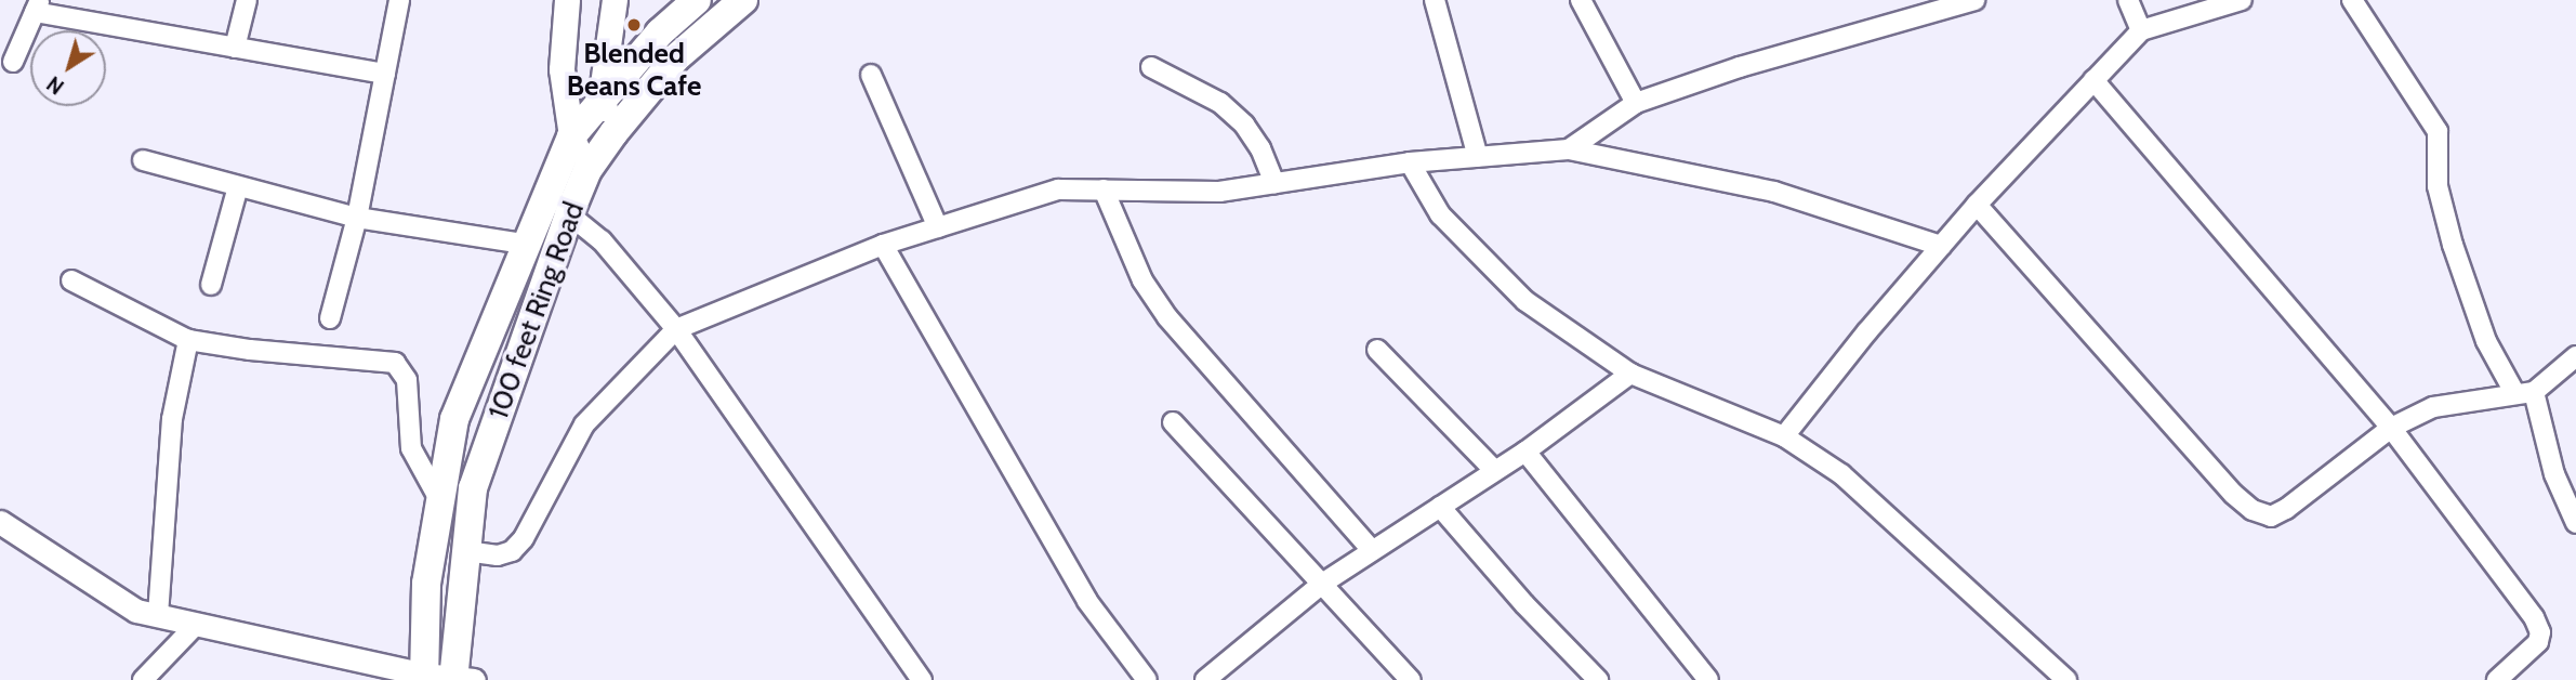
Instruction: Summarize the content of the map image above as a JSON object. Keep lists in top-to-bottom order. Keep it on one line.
{"streets":{"main road":["100 feet Ring Road"]},"places":["Blended Beans Cafe"],"north":"bottom left"}
